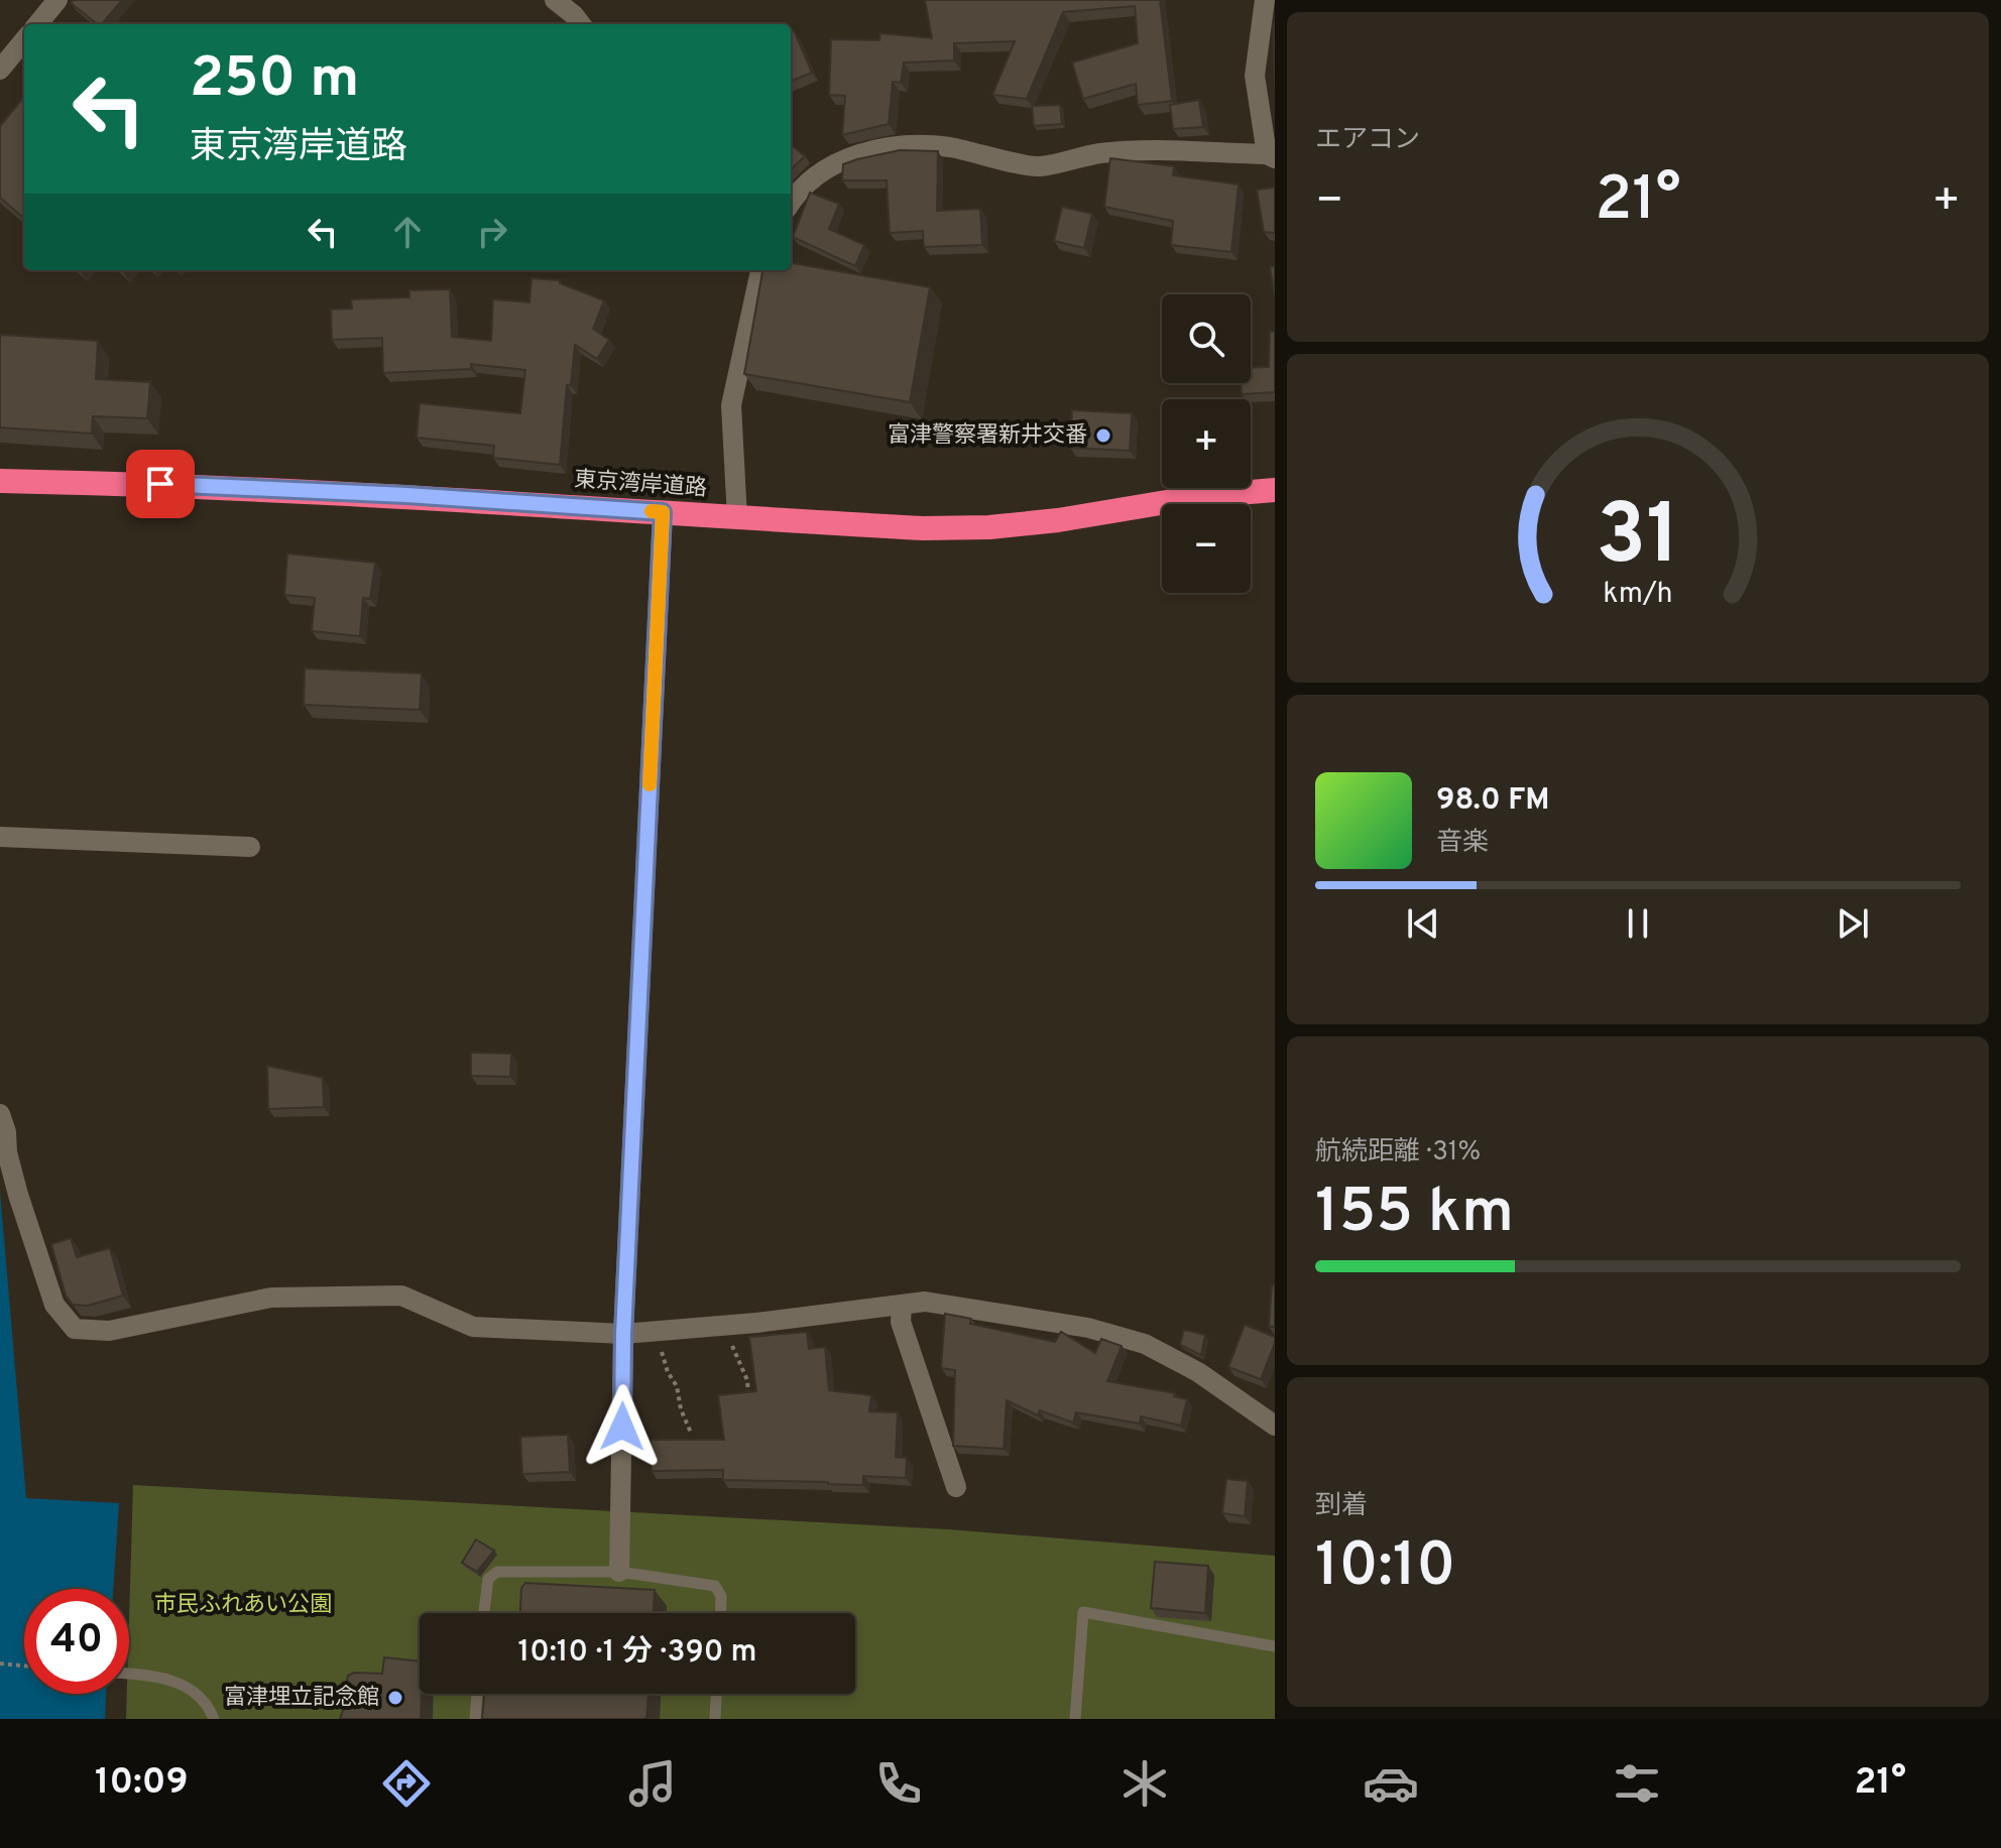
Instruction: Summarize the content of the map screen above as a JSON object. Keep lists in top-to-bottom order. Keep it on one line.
{"streets":{"highway":["東京湾岸道路"]},"parks":["市民ふれあい公園"],"places":["富津警察署新井交番","富津埋立記念館"],"page":{"tile":["エアコン",["航続距離 · 31%","155 km"],["到着","10:10"]],"turn":["250 m","東京湾岸道路"],"heat":["−","21°","+"],"map_buttons":["+","−"],"song":["98.0 FM","音楽"],"limit":"40","trip":"10:10 · 1 分 · 390 m","tabs":["10:09","21°"],"gauge":["31","km/h"]}}
